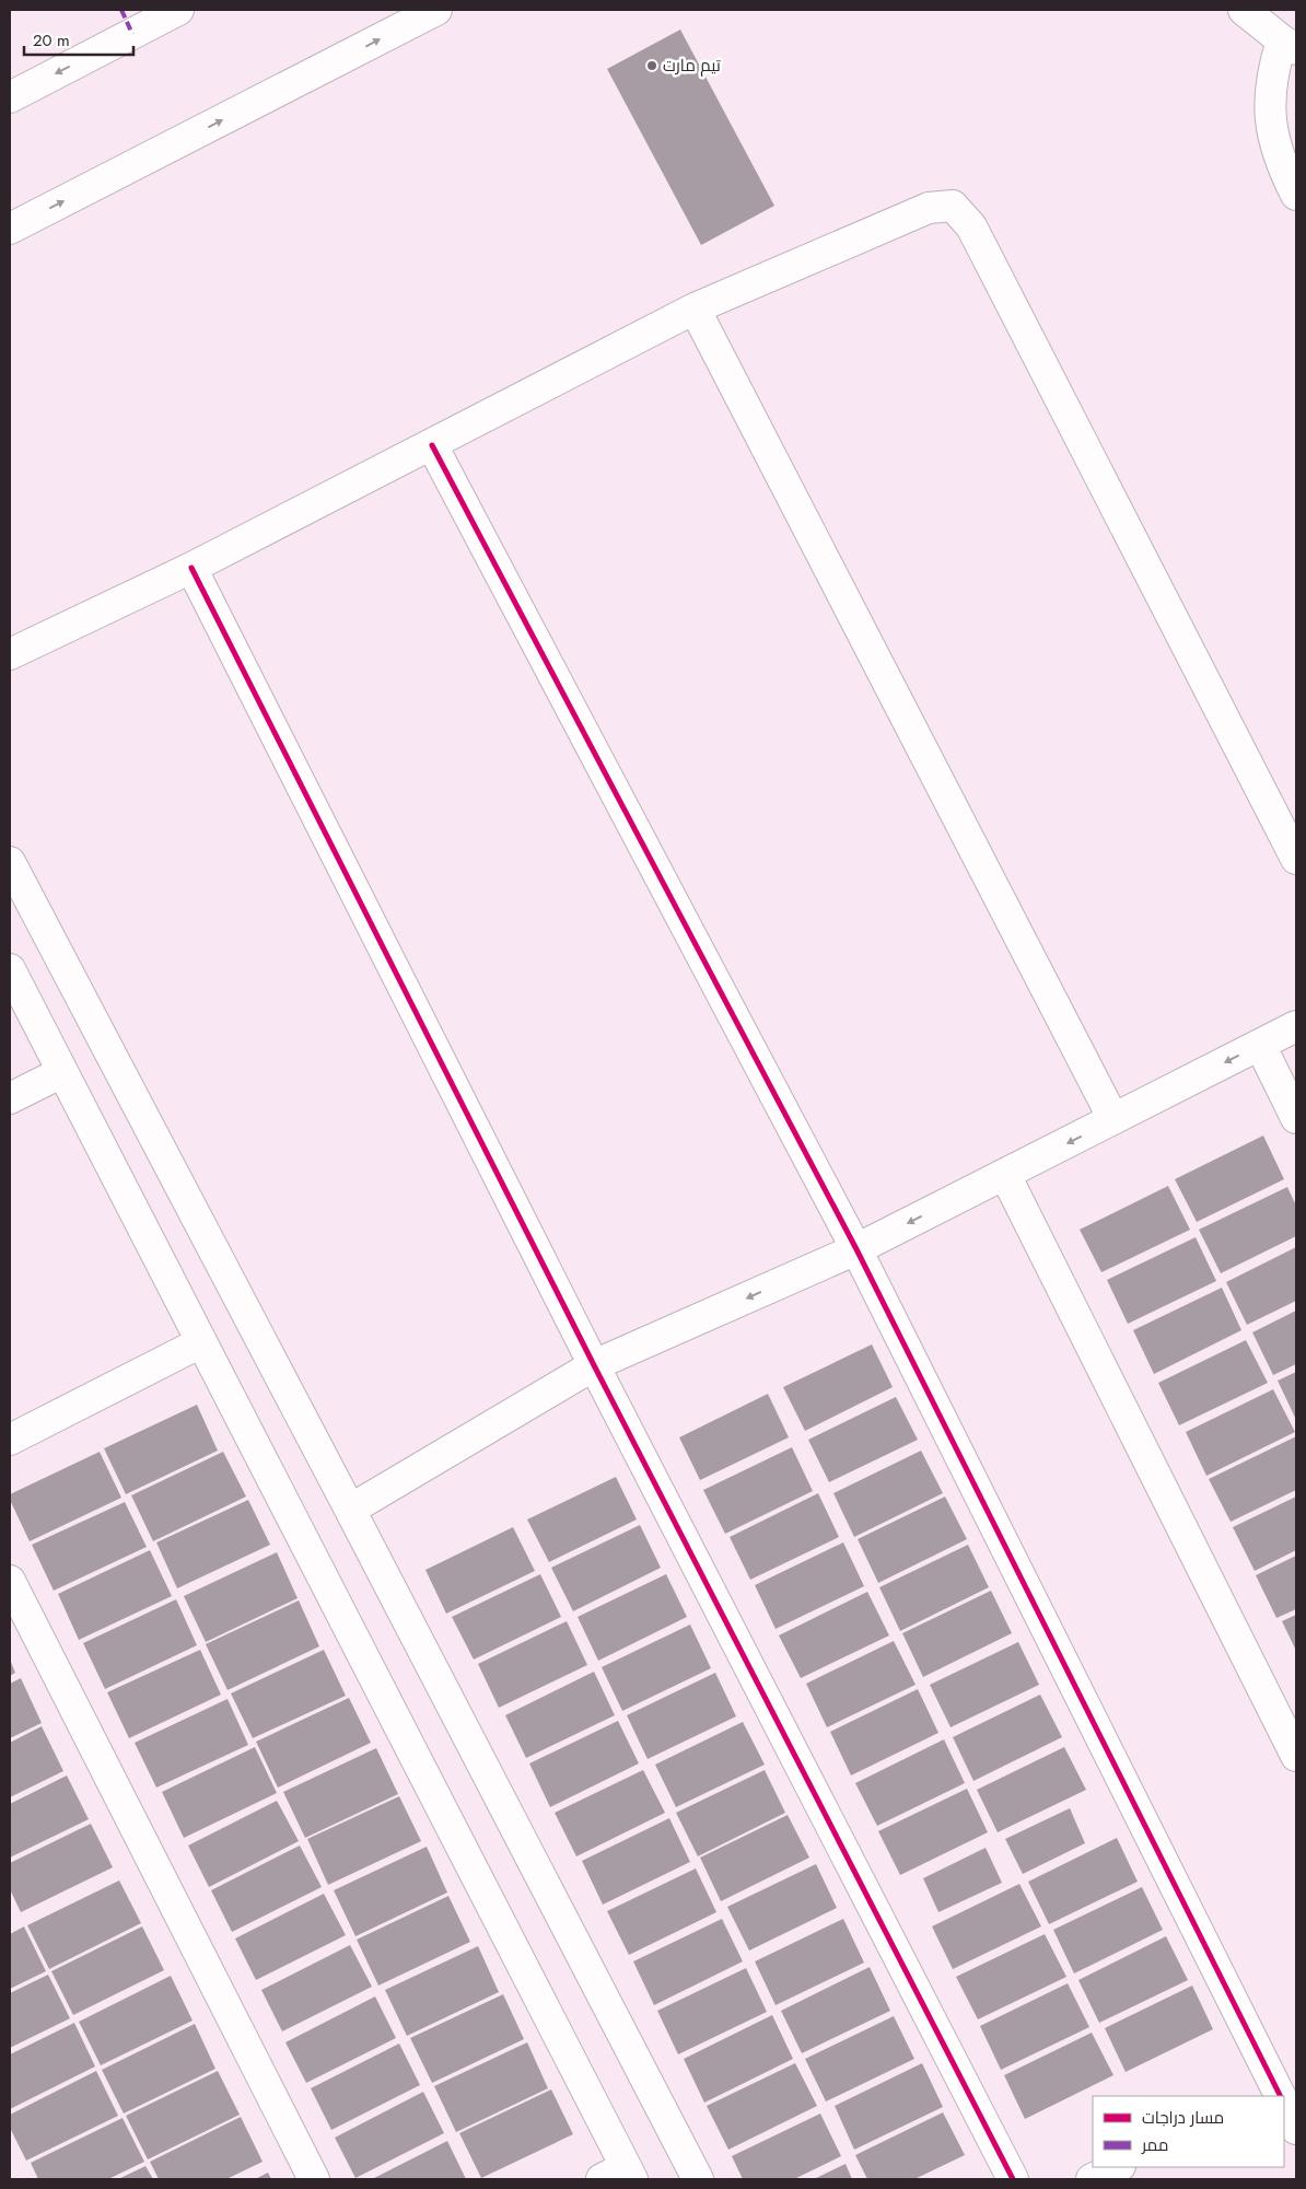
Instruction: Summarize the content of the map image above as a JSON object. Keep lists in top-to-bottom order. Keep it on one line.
{"places":["تيم مارت"],"legend":["مسار دراجات","ممر"],"scale_bar":"20 m"}
